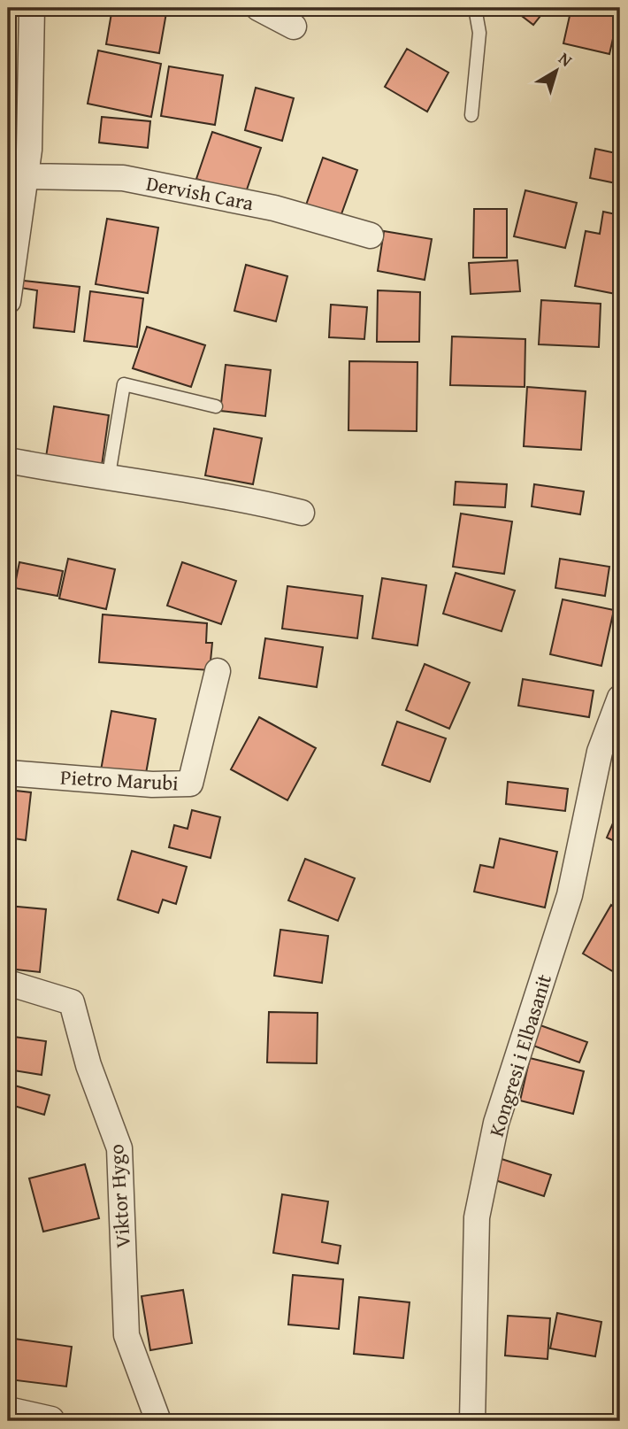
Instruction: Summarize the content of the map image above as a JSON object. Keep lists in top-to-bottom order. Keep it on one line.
{"streets":{"street":["Dervish Cara","Pietro Marubi","Kongresi i Elbasanit","Viktor Hygo"]},"north":"top right"}
